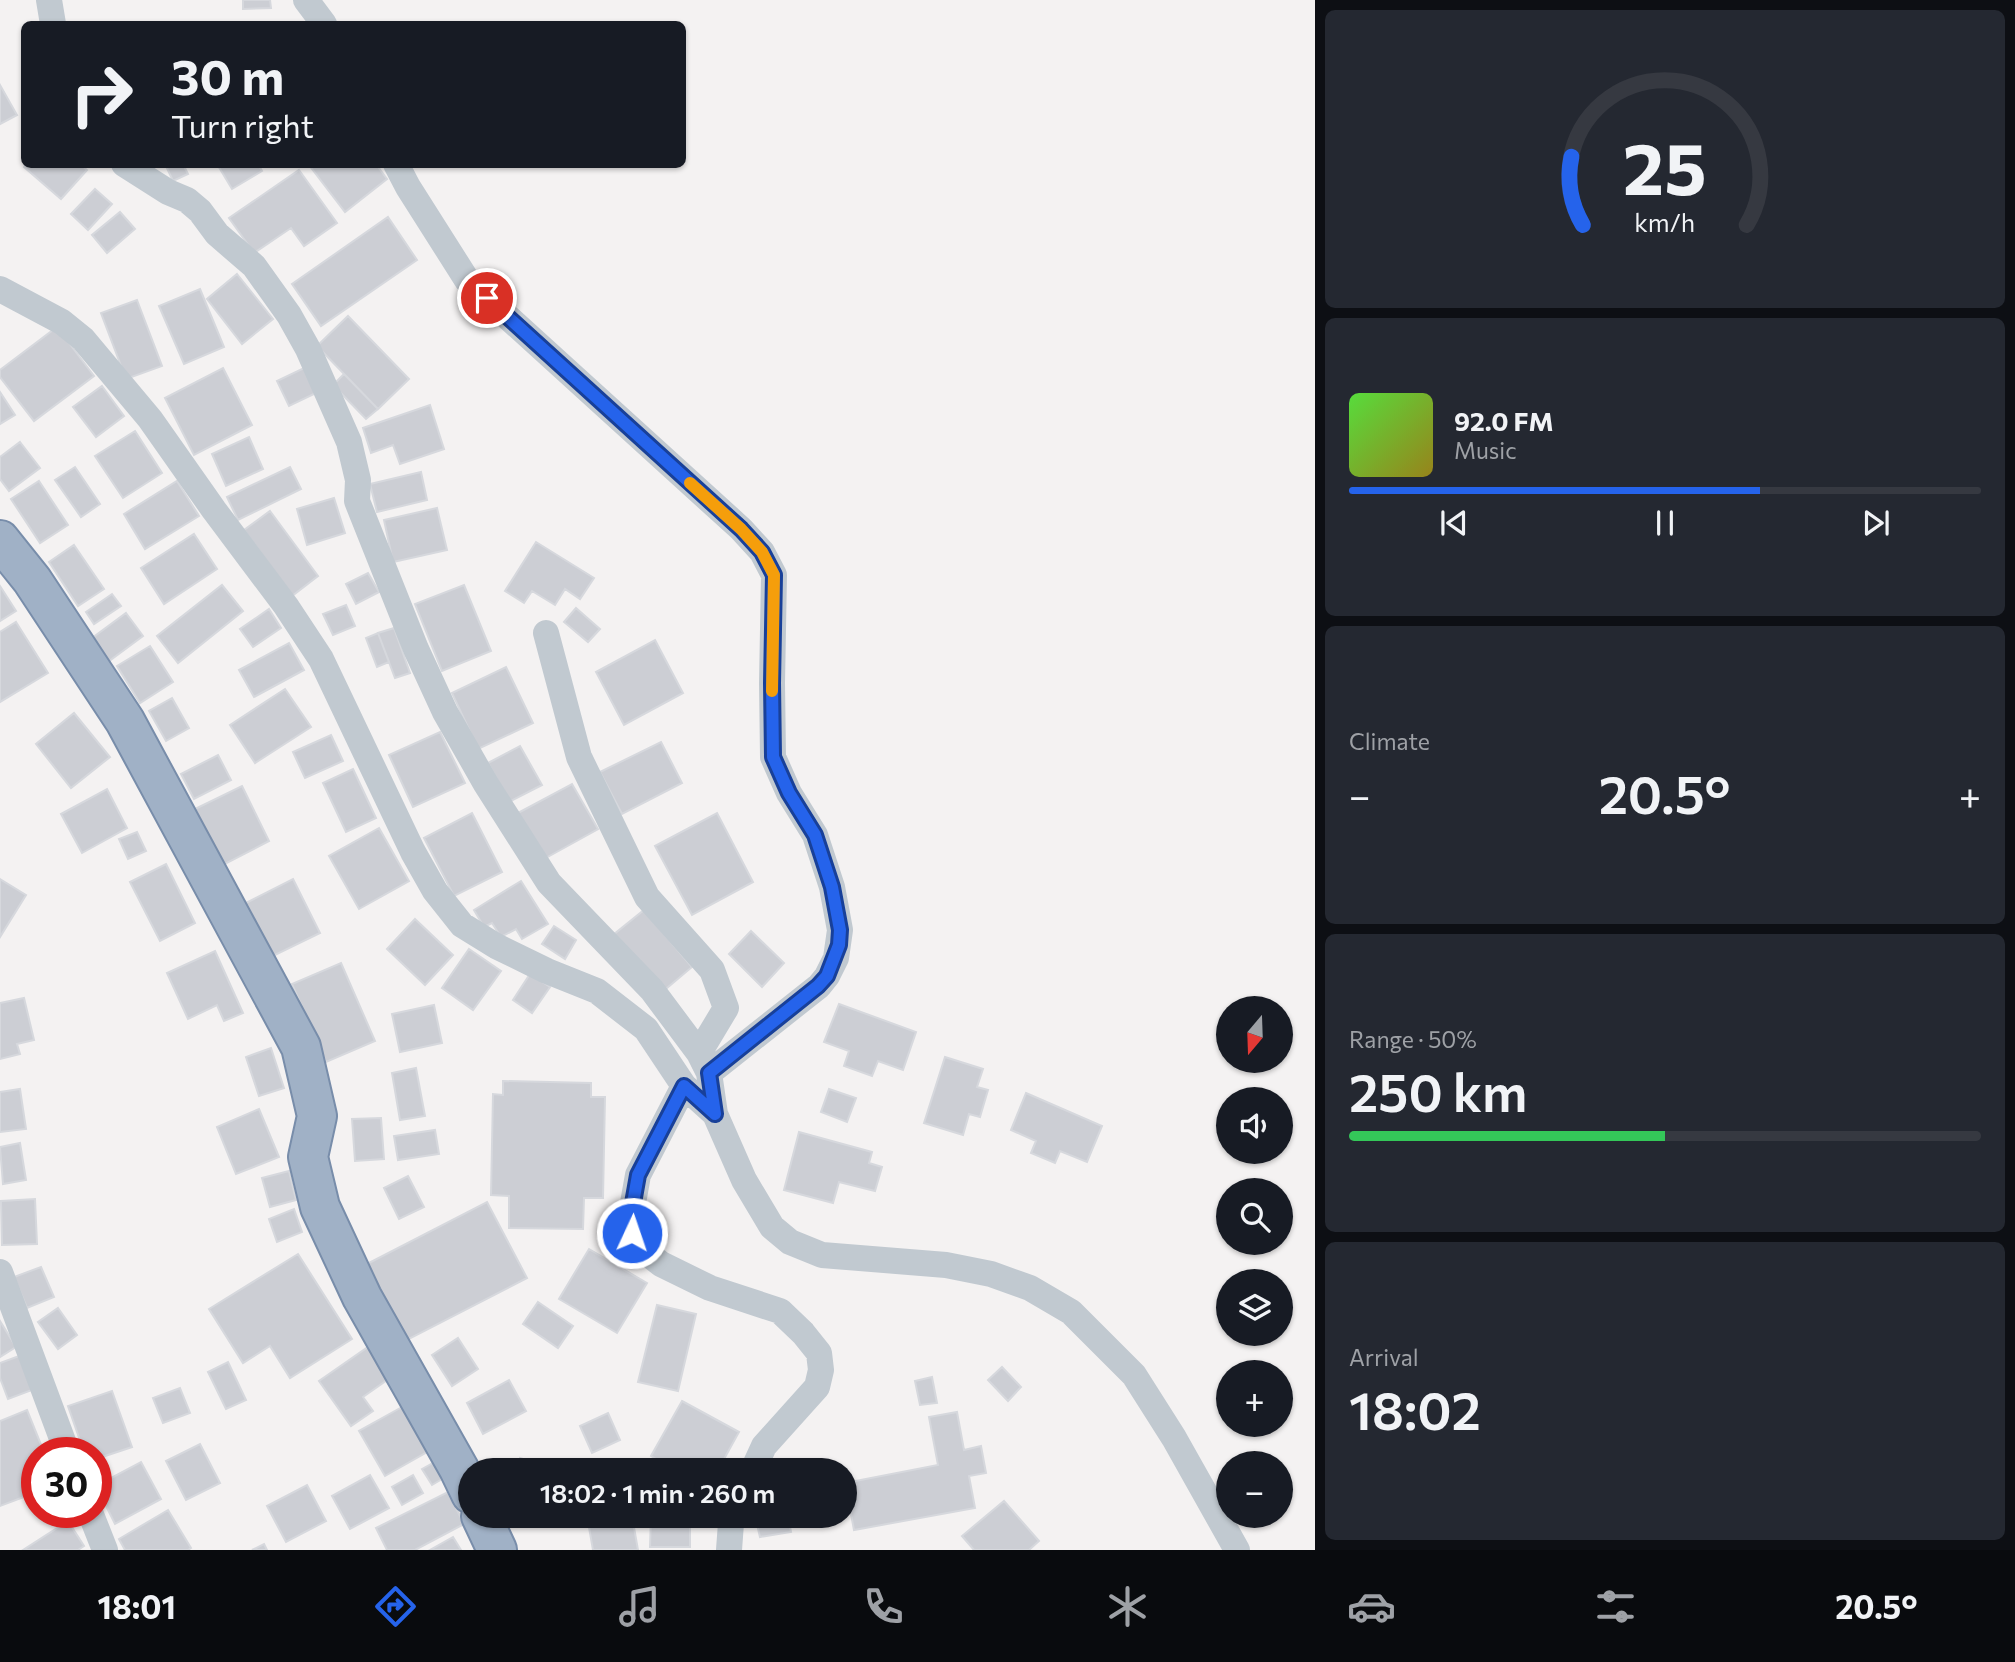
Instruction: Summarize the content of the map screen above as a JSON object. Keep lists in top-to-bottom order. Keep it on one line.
{"north":"bottom","page":{"turn":["30 m","Turn right"],"song":["92.0 FM","Music"],"tile":["Climate",["Range · 50%","250 km"],["Arrival","18:02"]],"heat":["−","20.5°","+"],"map_buttons":["+","−"],"limit":"30","trip":"18:02 · 1 min · 260 m","tabs":["18:01","20.5°"],"gauge":["25","km/h"]}}
